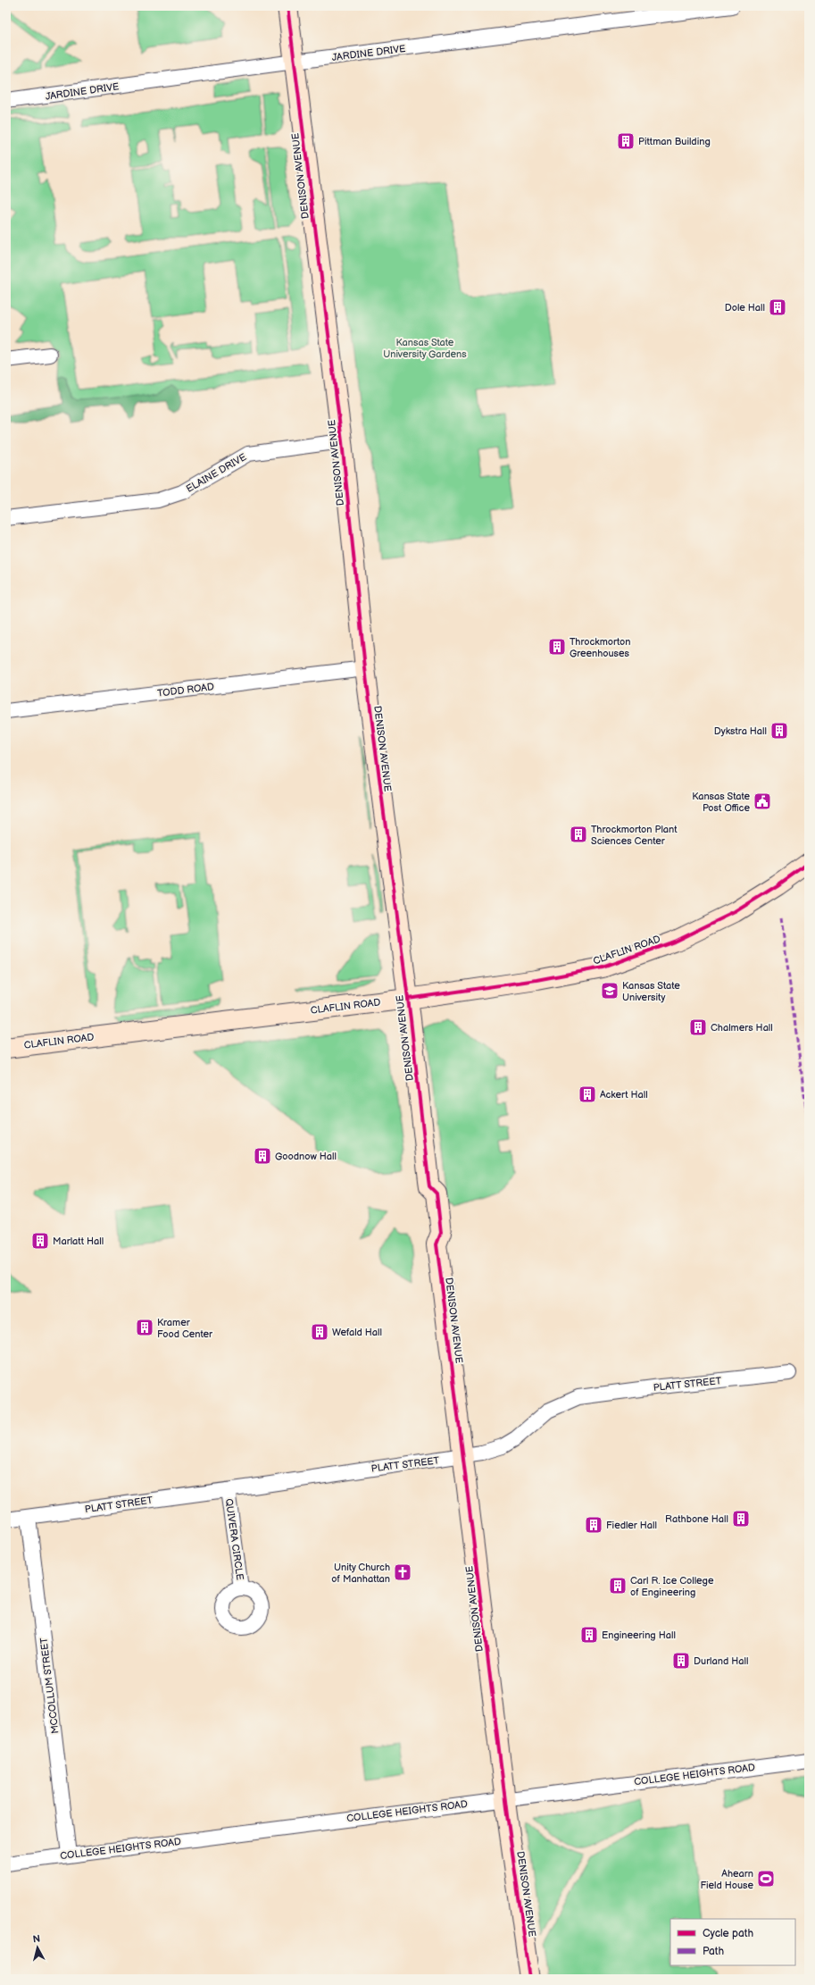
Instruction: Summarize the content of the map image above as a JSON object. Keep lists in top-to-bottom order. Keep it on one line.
{"streets":{"street":["JARDINE DRIVE","DENISON AVENUE","ELAINE DRIVE","TODD ROAD","CLAFLIN ROAD","PLATT STREET","QUIVERA CIRCLE","MCCOLLUM STREET","COLLEGE HEIGHTS ROAD"]},"crossings":[["JARDINE DRIVE","DENISON AVENUE"],["DENISON AVENUE","ELAINE DRIVE"],["DENISON AVENUE","TODD ROAD"],["DENISON AVENUE","CLAFLIN ROAD"],["DENISON AVENUE","PLATT STREET"],["DENISON AVENUE","COLLEGE HEIGHTS ROAD"],["PLATT STREET","QUIVERA CIRCLE"],["PLATT STREET","MCCOLLUM STREET"],["MCCOLLUM STREET","COLLEGE HEIGHTS ROAD"]],"parks":["Kansas State University Gardens"],"places":{"building":["Pittman Building","Dole Hall","Throckmorton Greenhouses","Dykstra Hall","Throckmorton Plant Sciences Center","Chalmers Hall","Ackert Hall","Goodnow Hall","Marlatt Hall","Kramer Food Center","Wefald Hall","Rathbone Hall","Fiedler Hall","Carl R. Ice College of Engineering","Engineering Hall","Durland Hall"],"public building":["Kansas State Post Office"],"school or university":["Kansas State University"],"church":["Unity Church of Manhattan"],"sports":["Ahearn Field House"]},"legend":["Cycle path","Path"],"north":"top"}
